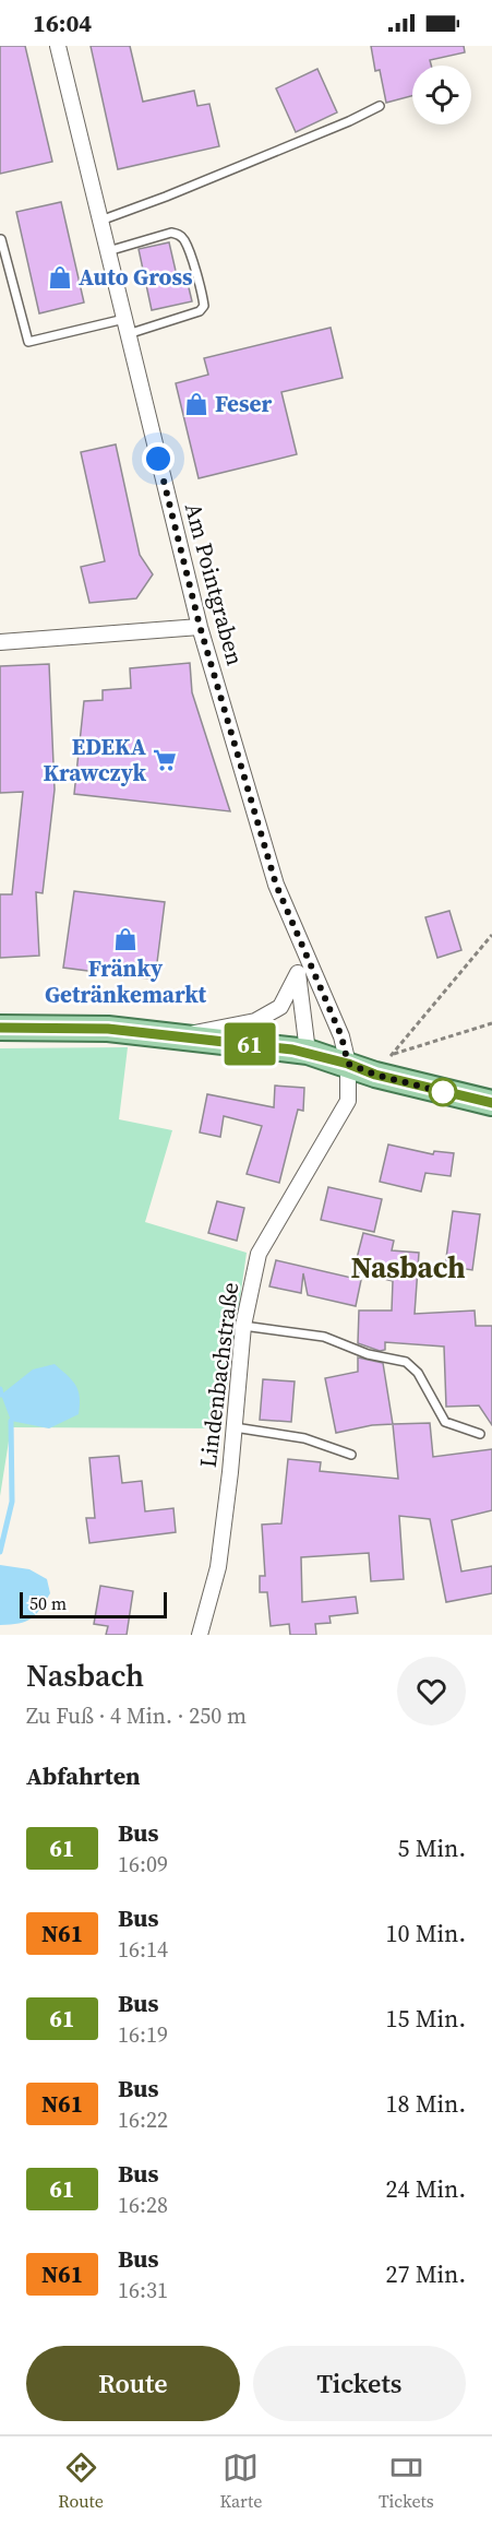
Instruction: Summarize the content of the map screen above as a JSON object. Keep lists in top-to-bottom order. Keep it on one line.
{"streets":{"street":["Am Pointgraben","Lindenbachstraße"]},"crossings":[["Am Pointgraben","Lindenbachstraße"]],"districts":["Nasbach"],"places":{"shop":["Auto Gross","Feser","Fränky Getränkemarkt"],"supermarket":["EDEKA Krawczyk"]},"lines":["bus line 61"],"scale_bar":"50 m","page":{"status":"16:04","on_map":"61","scale":"50 m","heading":[["Nasbach","Zu Fuß · 4 Min. · 250 m"],"Abfahrten"],"list":[{"mark":"61","name":"Bus","note":"16:09","value":"5 Min."},{"mark":"N61","name":"Bus","note":"16:14","value":"10 Min."},{"mark":"61","name":"Bus","note":"16:19","value":"15 Min."},{"mark":"N61","name":"Bus","note":"16:22","value":"18 Min."},{"mark":"61","name":"Bus","note":"16:28","value":"24 Min."},{"mark":"N61","name":"Bus","note":"16:31","value":"27 Min."}],"buttons":["Route","Tickets"],"tabs":["Route","Karte","Tickets"]}}
